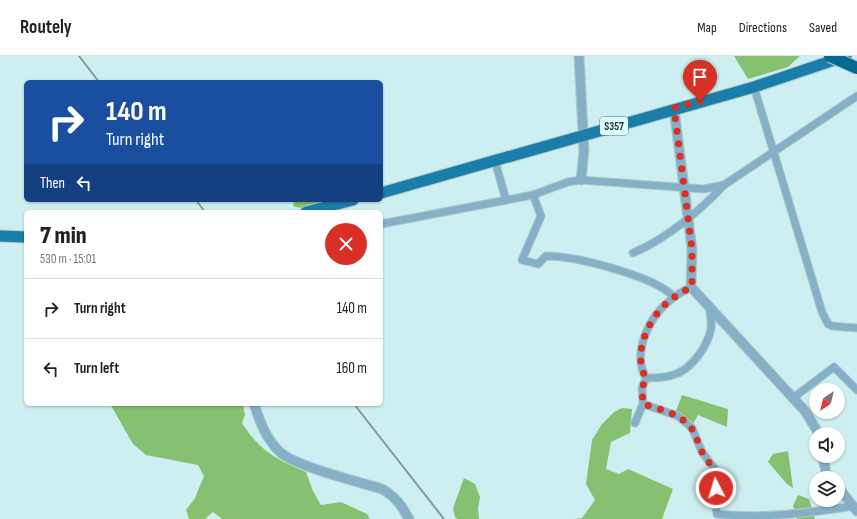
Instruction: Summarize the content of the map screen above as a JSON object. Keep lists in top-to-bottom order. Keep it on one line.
{"streets":{"main road":["S357"]},"north":"bottom left","page":{"header":"Routely","nav":["Map","Directions","Saved"],"turn":["140 m","Turn right"],"then":"Then","heading":["7 min","530 m · 15:01"],"list":[{"name":"Turn right","value":"140 m"},{"name":"Turn left","value":"160 m"}]}}
